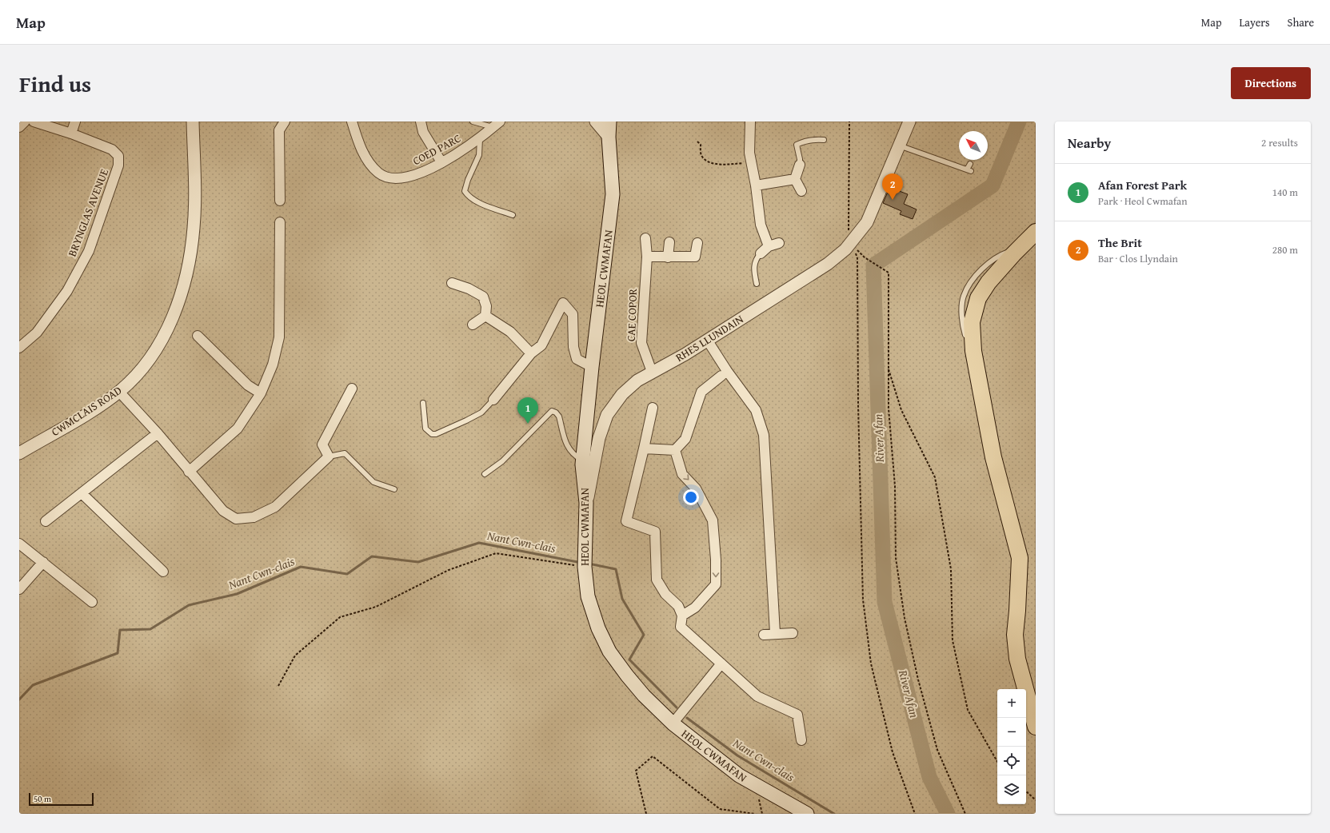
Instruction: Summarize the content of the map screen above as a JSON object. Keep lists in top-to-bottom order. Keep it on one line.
{"streets":{"main road":["HEOL CWMAFAN"],"street":["COED PARC","BRYNGLAS AVENUE","CAE COPOR","RHES LLUNDAIN","CWMCLAIS ROAD"]},"crossings":[["HEOL CWMAFAN","RHES LLUNDAIN"],["CAE COPOR","RHES LLUNDAIN"]],"water":["River Afan","Nant Cwn-clais"],"scale_bar":"50 m","north":"top left","page":{"header":"Map","nav":["Map","Layers","Share"],"title":"Find us","buttons":"Directions","heading":["Nearby","2 results"],"list":[{"mark":"1","name":"Afan Forest Park","note":"Park · Heol Cwmafan","value":"140 m"},{"mark":"2","name":"The Brit","note":"Bar · Clos Llyndain","value":"280 m"}],"pins":["2","1"],"map_buttons":["+","−"],"scale":"50 m"}}
